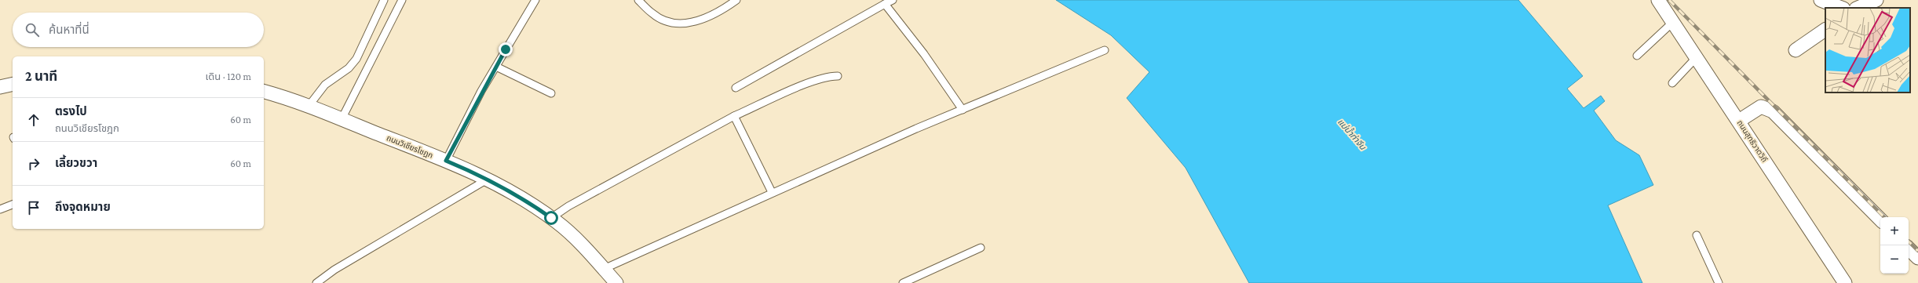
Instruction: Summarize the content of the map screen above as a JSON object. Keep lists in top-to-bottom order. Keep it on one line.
{"streets":{"street":["ถนนสุทธิวาตวิถี","ถนนวิเชียรโชฎก"]},"water":["แม่น้ำท่าจีน"],"page":{"search":"ค้นหาที่นี่","heading":["2 นาที","เดิน · 120 m"],"list":[["ตรงไป","ถนนวิเชียรโชฎก","60 m"],["เลี้ยวขวา","60 m"],"ถึงจุดหมาย"],"map_buttons":["+","−"]}}
